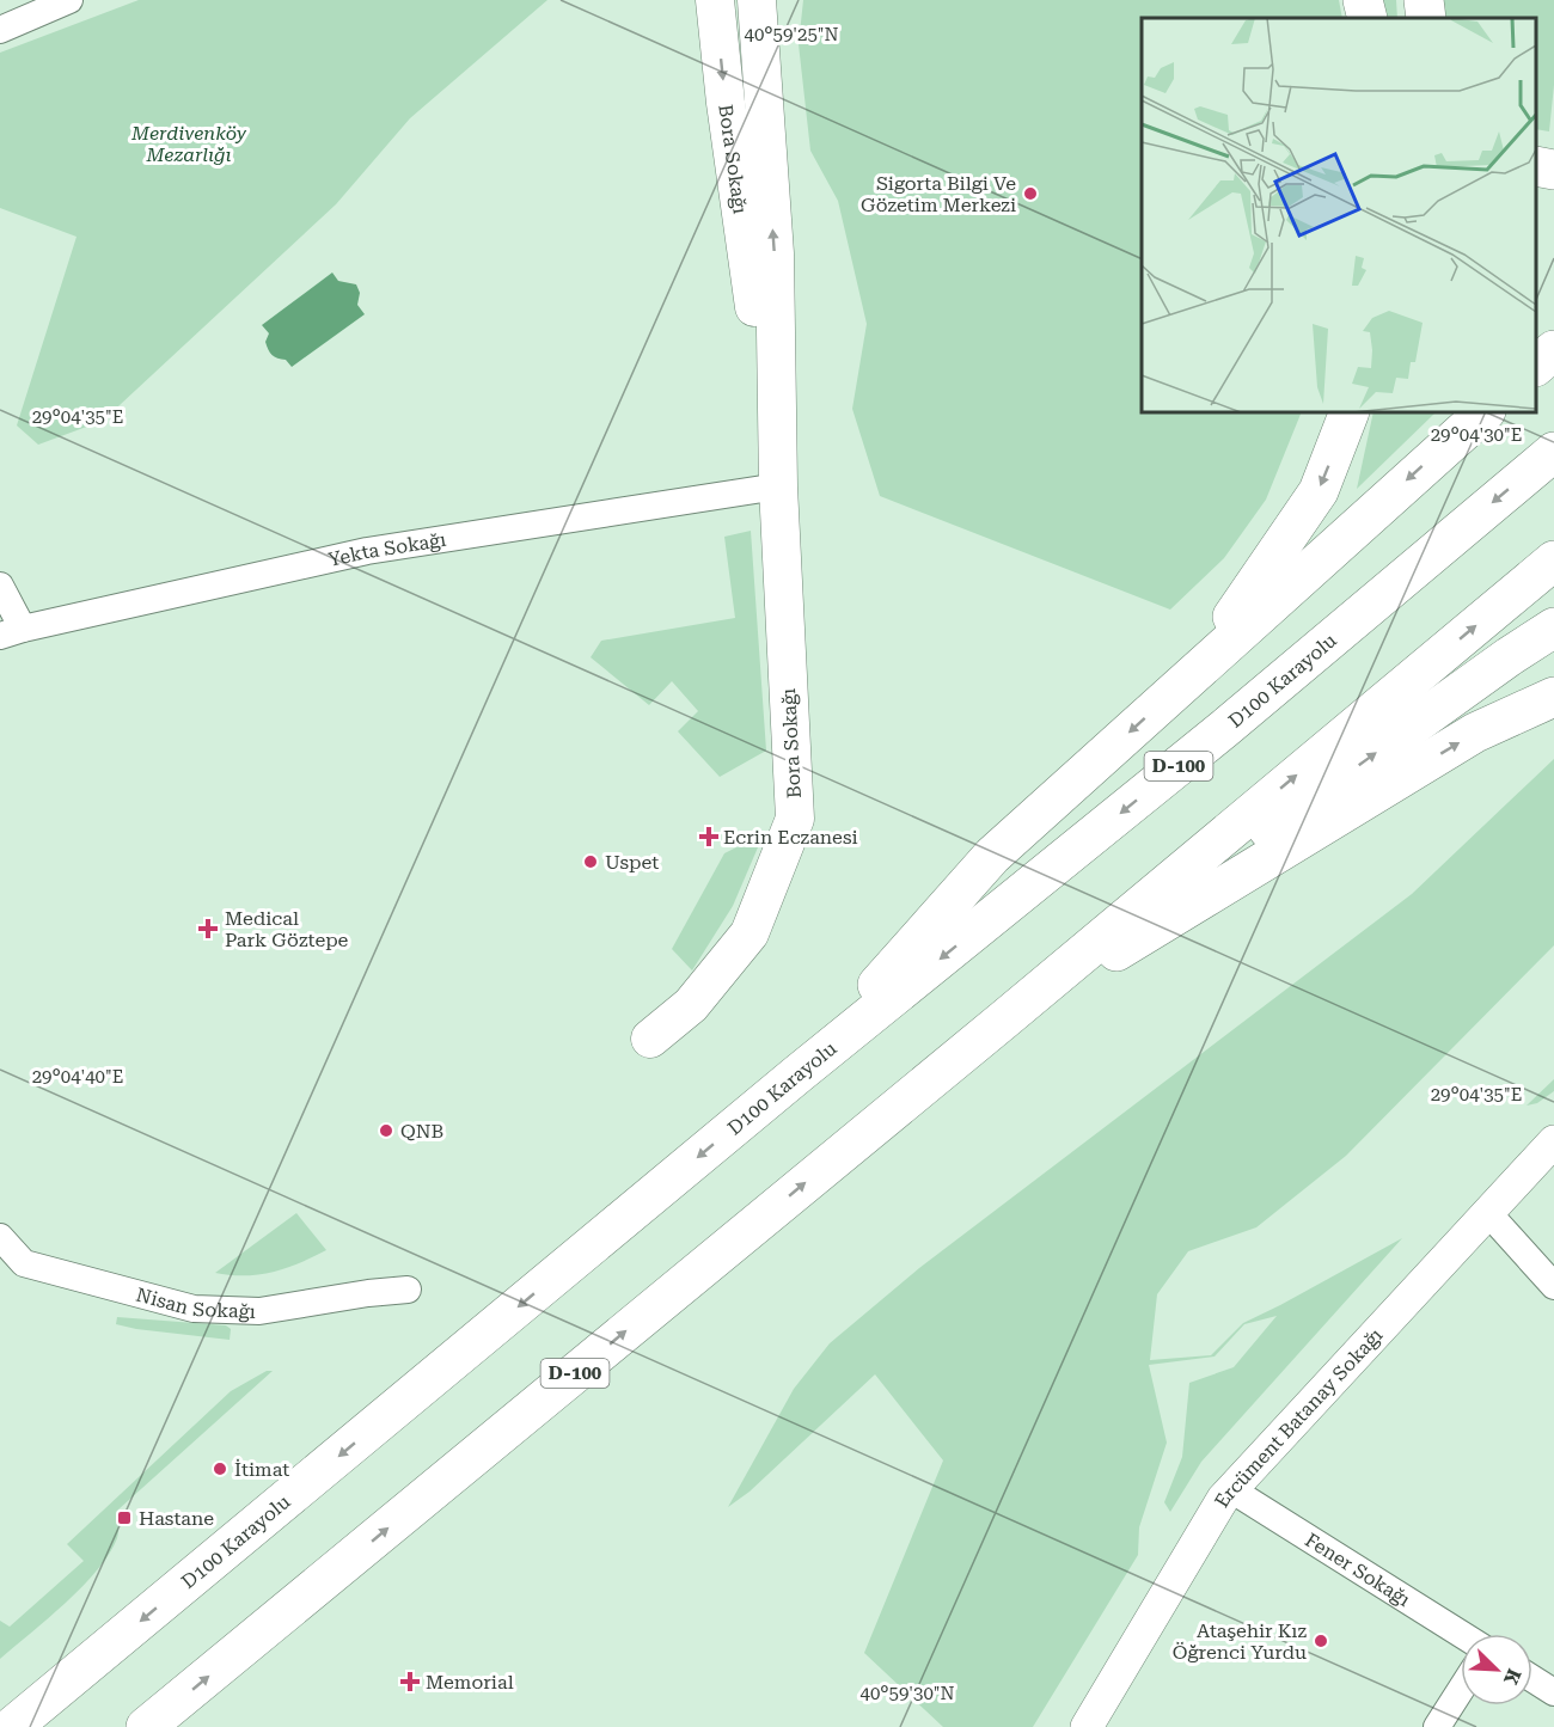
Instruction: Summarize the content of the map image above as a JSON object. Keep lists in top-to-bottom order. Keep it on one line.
{"streets":{"highway":["D100 Karayolu","D-100"],"main road":["Bora Sokağı"],"street":["Yekta Sokağı","Nisan Sokağı","Ercüment Batanay Sokağı","Fener Sokağı"]},"crossings":[["Bora Sokağı","Yekta Sokağı"],["Ercüment Batanay Sokağı","Fener Sokağı"]],"parks":["Merdivenköy Mezarlığı"],"places":{"other":["Sigorta Bilgi Ve Gözetim Merkezi","Uspet","QNB","İtimat","Ataşehir Kız Öğrenci Yurdu"],"health":["Ecrin Eczanesi","Medical Park Göztepe","Memorial"],"transit":["Hastane"]},"north":"bottom right","coordinates":["40°59'25\"N","29°04'35\"E","29°04'30\"E","29°04'40\"E","40°59'30\"N"]}
